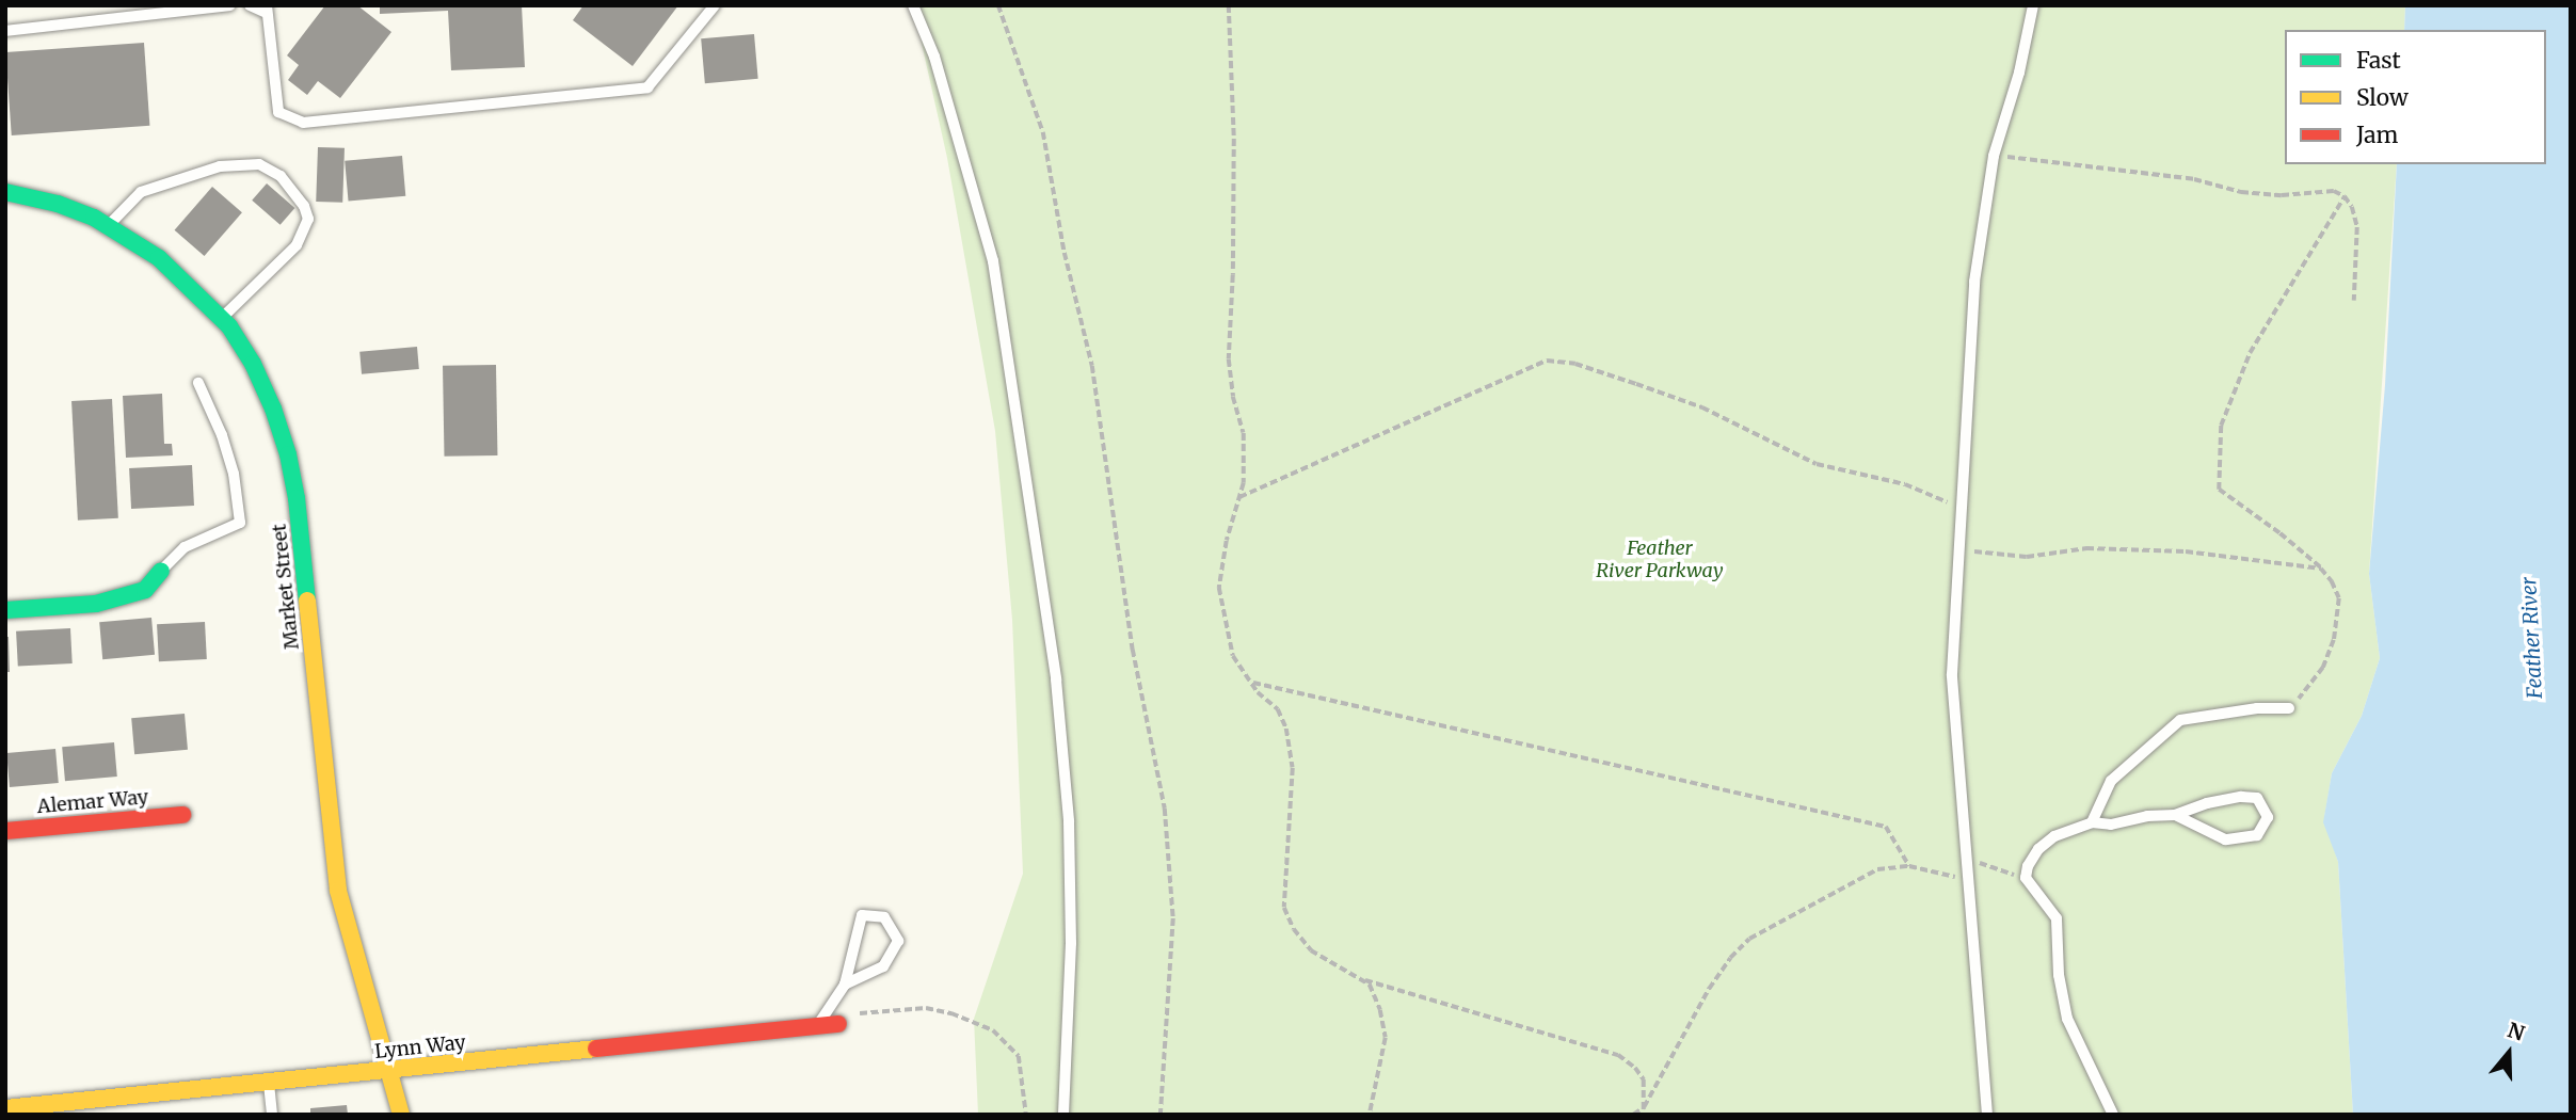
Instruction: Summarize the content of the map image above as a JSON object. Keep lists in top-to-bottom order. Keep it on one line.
{"streets":{"street":["Market Street","Alemar Way","Lynn Way"]},"crossings":[["Market Street","Lynn Way"]],"water":["Feather River"],"parks":["Feather River Parkway"],"legend":["Fast","Slow","Jam"],"north":"top"}
